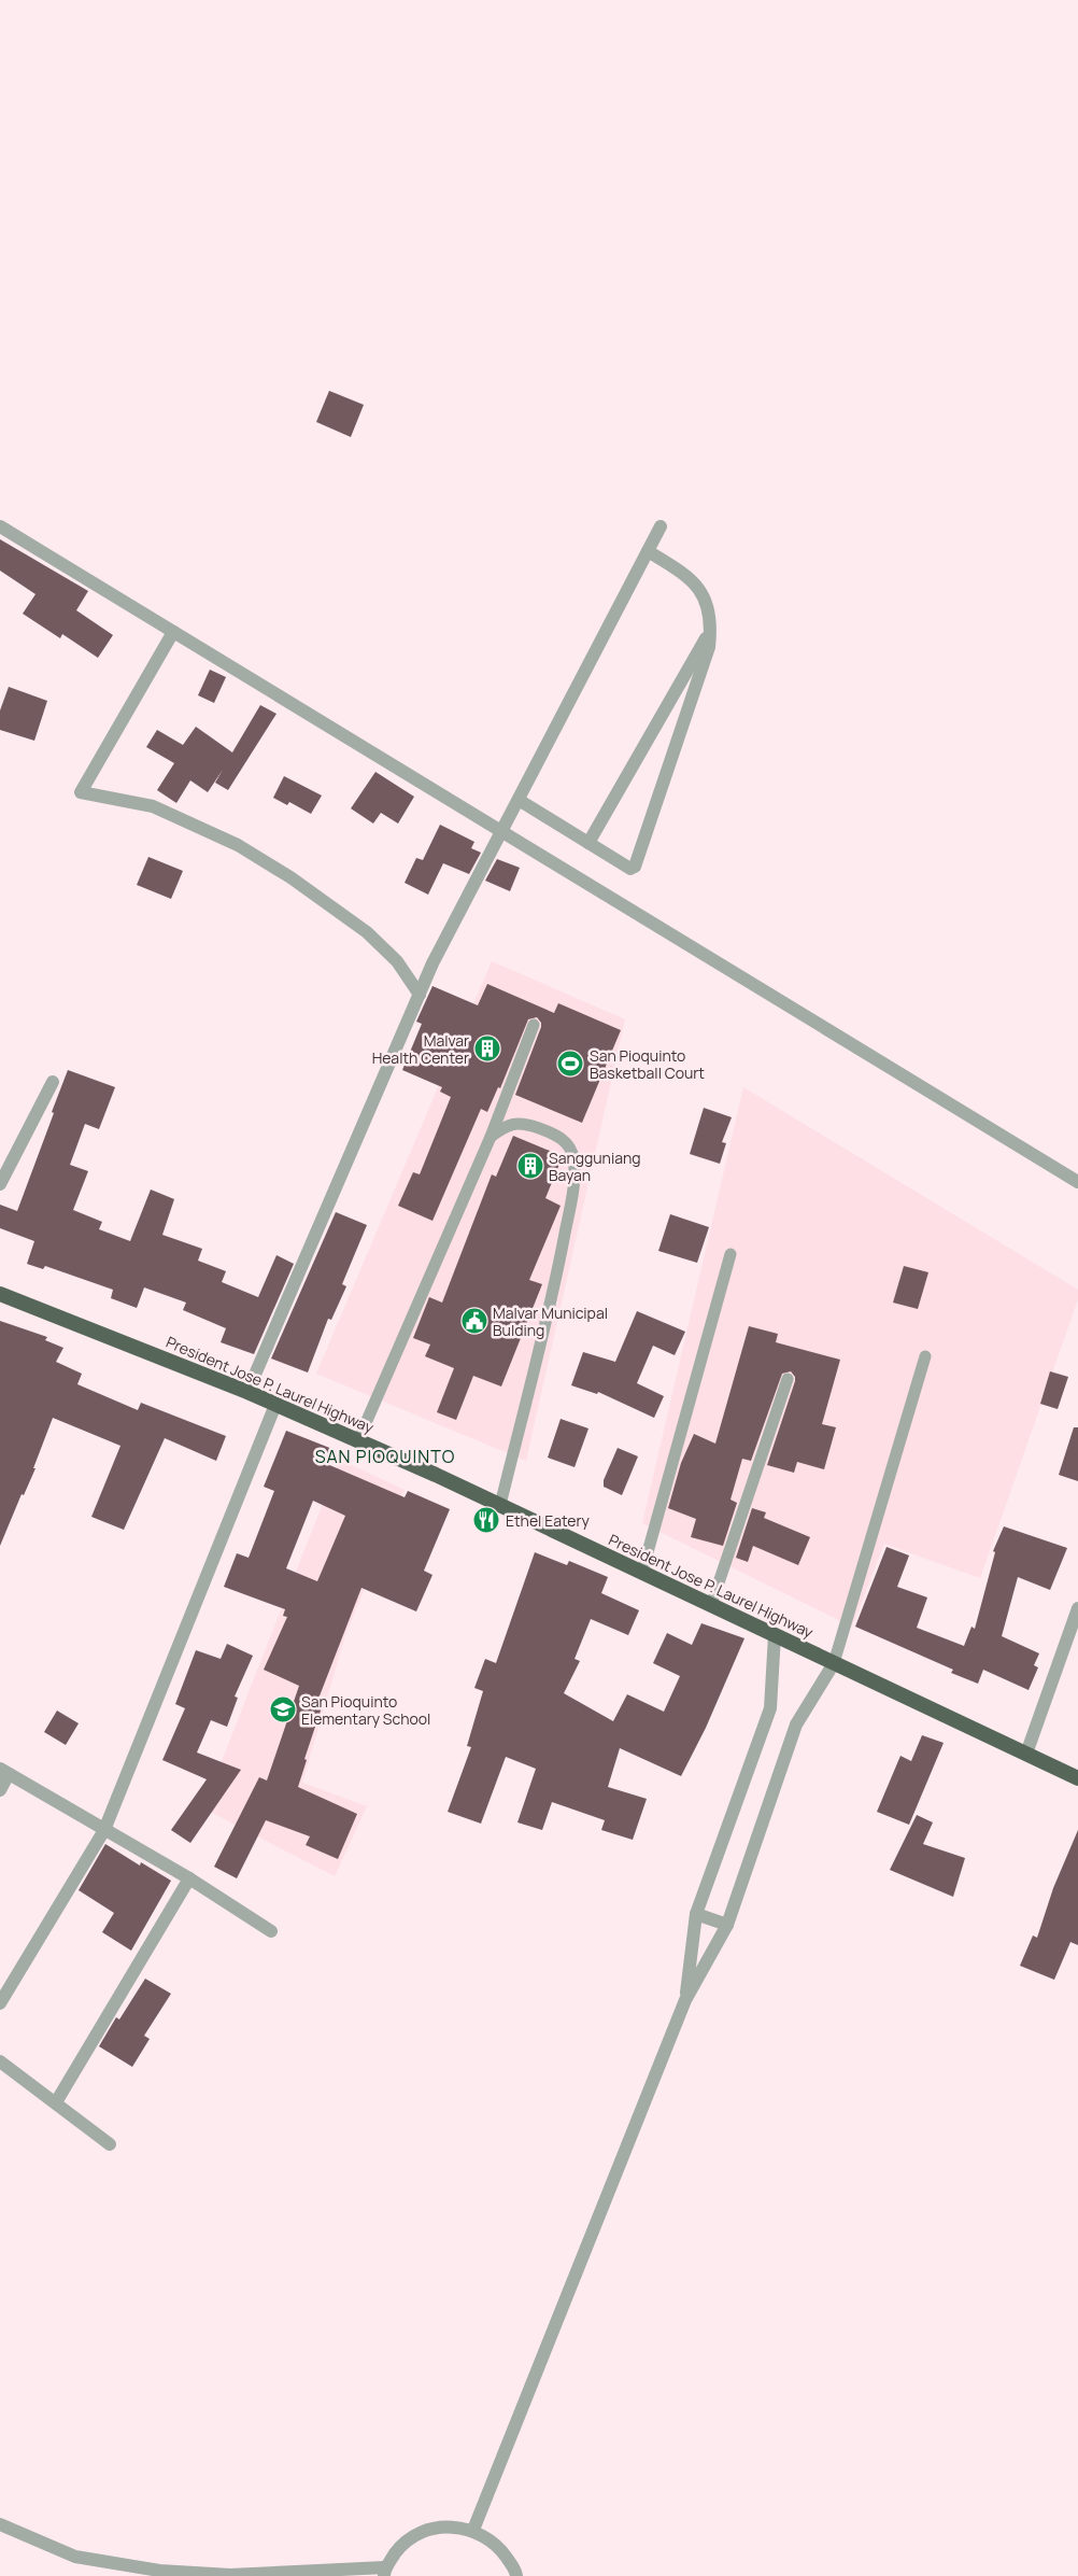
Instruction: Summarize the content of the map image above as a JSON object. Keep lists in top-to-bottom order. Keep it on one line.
{"streets":{"highway":["President Jose P. Laurel Highway"]},"districts":["SAN PIOQUINTO"],"places":{"building":["Malvar Health Center","Sangguniang Bayan"],"sports":["San Pioquinto Basketball Court"],"public building":["Malvar Municipal Bulding"],"restaurant":["Ethel Eatery"],"school or university":["San Pioquinto Elementary School"]}}
